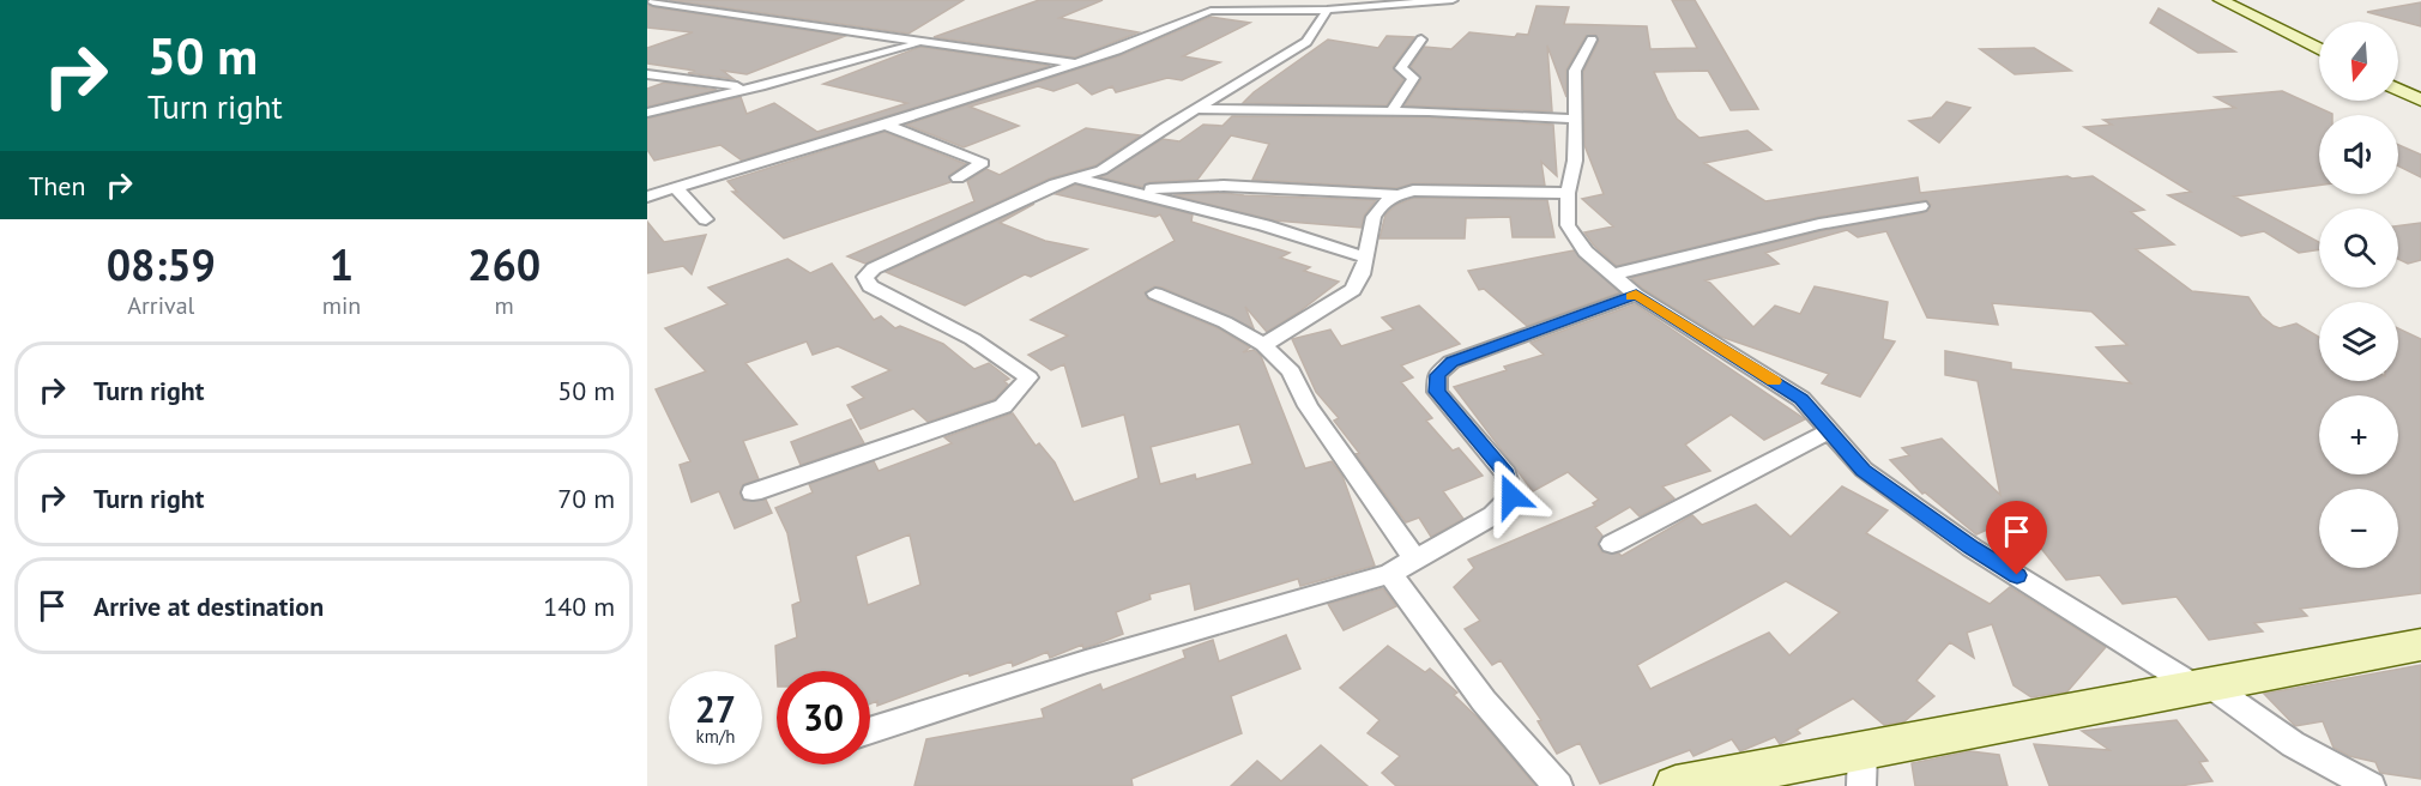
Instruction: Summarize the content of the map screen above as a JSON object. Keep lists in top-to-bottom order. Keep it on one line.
{"north":"bottom","page":{"turn":["50 m","Turn right"],"map_buttons":["+","−"],"then":"Then","eta":["08:59","Arrival","1","min","260","m"],"list":[{"name":"Turn right","value":"50 m"},{"name":"Turn right","value":"70 m"},{"name":"Arrive at destination","value":"140 m"}],"speed":"27 km/h","limit":"30"}}
